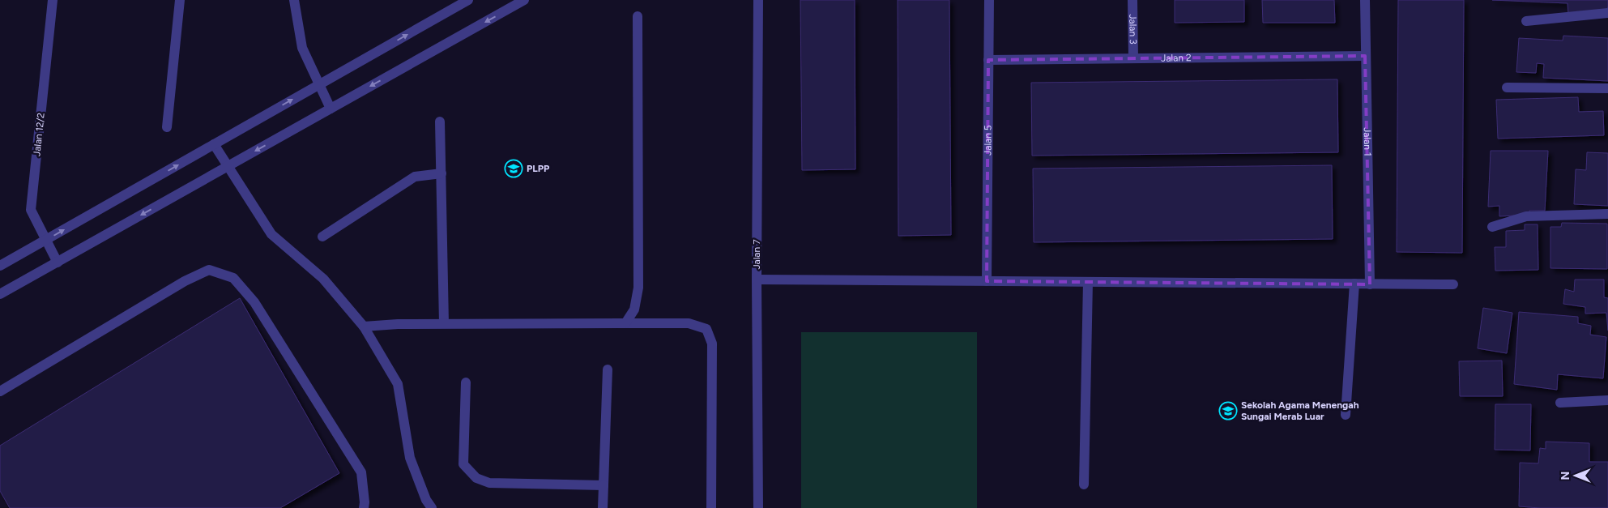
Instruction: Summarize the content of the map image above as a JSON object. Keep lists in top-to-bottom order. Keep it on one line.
{"streets":{"street":["Jalan 3","Jalan 2","Jalan 12/2","Jalan 5","Jalan 1","Jalan 7"]},"crossings":[["Jalan 3","Jalan 2"],["Jalan 2","Jalan 5"],["Jalan 2","Jalan 1"]],"places":{"school or university":["PLPP","Sekolah Agama Menengah Sungai Merab Luar"]},"north":"left"}
